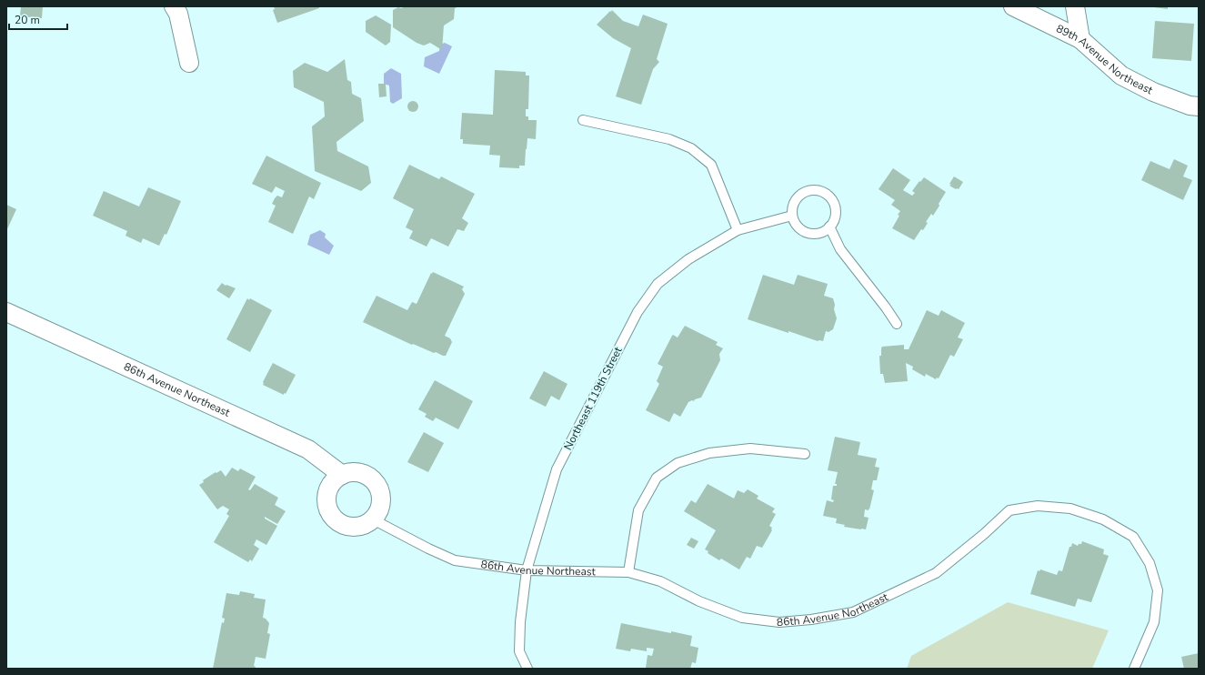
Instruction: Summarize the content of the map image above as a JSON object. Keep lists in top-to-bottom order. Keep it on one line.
{"streets":{"street":["89th Avenue Northeast","86th Avenue Northeast"],"lane":["Northeast 119th Street"]},"crossings":[["86th Avenue Northeast","Northeast 119th Street"]],"scale_bar":"20 m"}
